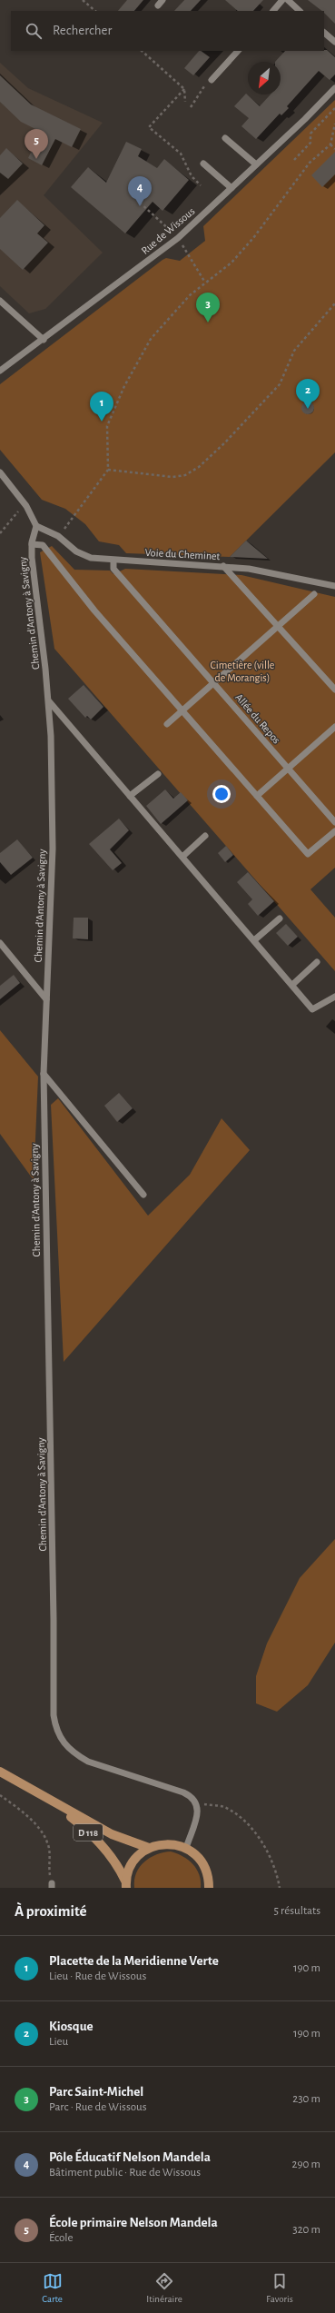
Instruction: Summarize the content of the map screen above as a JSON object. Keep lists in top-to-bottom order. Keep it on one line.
{"streets":{"main road":["D 118"],"street":["Rue de Wissous","Voie du Cheminet","Chemin d'Antony à Savigny","Allée du Repos"]},"crossings":[["Voie du Cheminet","Chemin d'Antony à Savigny"],["Voie du Cheminet","Allée du Repos"]],"parks":["Cimetière (ville de Morangis)"],"north":"bottom left","page":{"search":"Rechercher","pins":["5","4","3","2","1"],"heading":["À proximité","5 résultats"],"list":[{"mark":"1","name":"Placette de la Meridienne Verte","note":"Lieu · Rue de Wissous","value":"190 m"},{"mark":"2","name":"Kiosque","note":"Lieu","value":"190 m"},{"mark":"3","name":"Parc Saint-Michel","note":"Parc · Rue de Wissous","value":"230 m"},{"mark":"4","name":"Pôle Éducatif Nelson Mandela","note":"Bâtiment public · Rue de Wissous","value":"290 m"},{"mark":"5","name":"École primaire Nelson Mandela","note":"École","value":"320 m"}],"nav":["Carte","Itinéraire","Favoris"]}}
